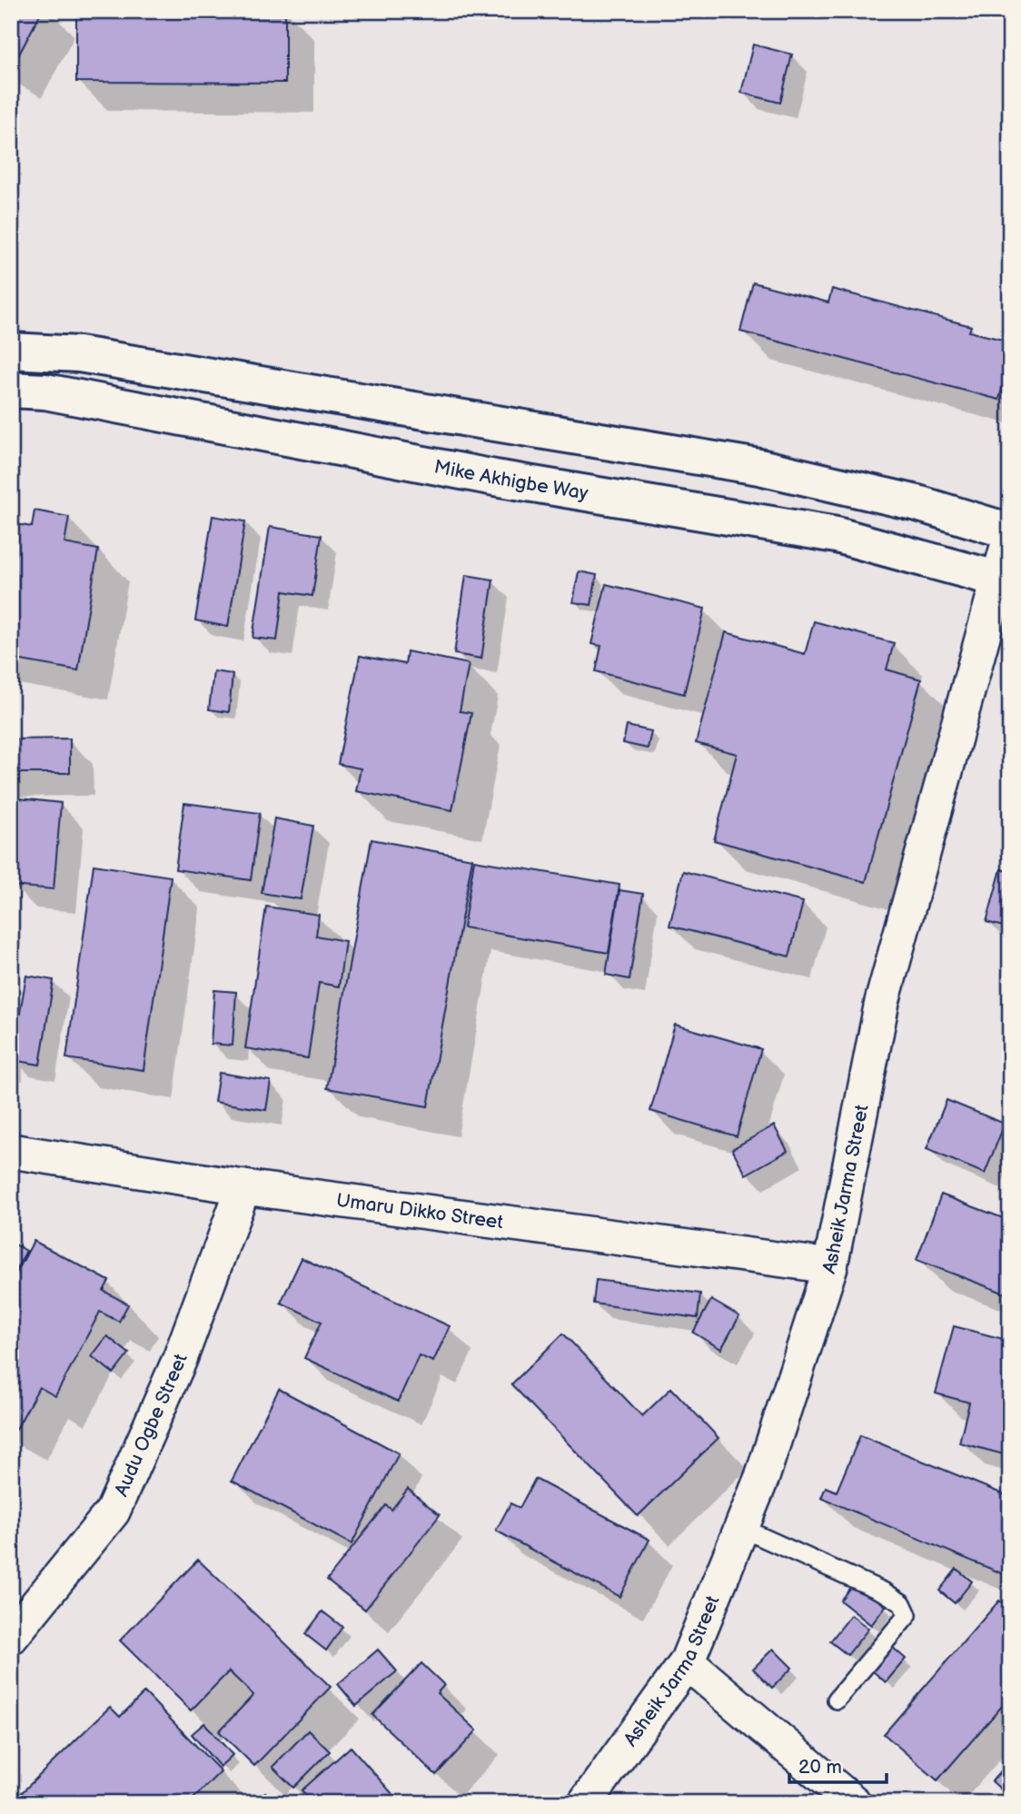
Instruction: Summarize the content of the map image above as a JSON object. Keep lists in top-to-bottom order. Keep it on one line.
{"streets":{"street":["Mike Akhigbe Way","Asheik Jarma Street","Umaru Dikko Street","Audu Ogbe Street"]},"crossings":[["Mike Akhigbe Way","Asheik Jarma Street"],["Asheik Jarma Street","Umaru Dikko Street"],["Umaru Dikko Street","Audu Ogbe Street"]],"scale_bar":"20 m"}
